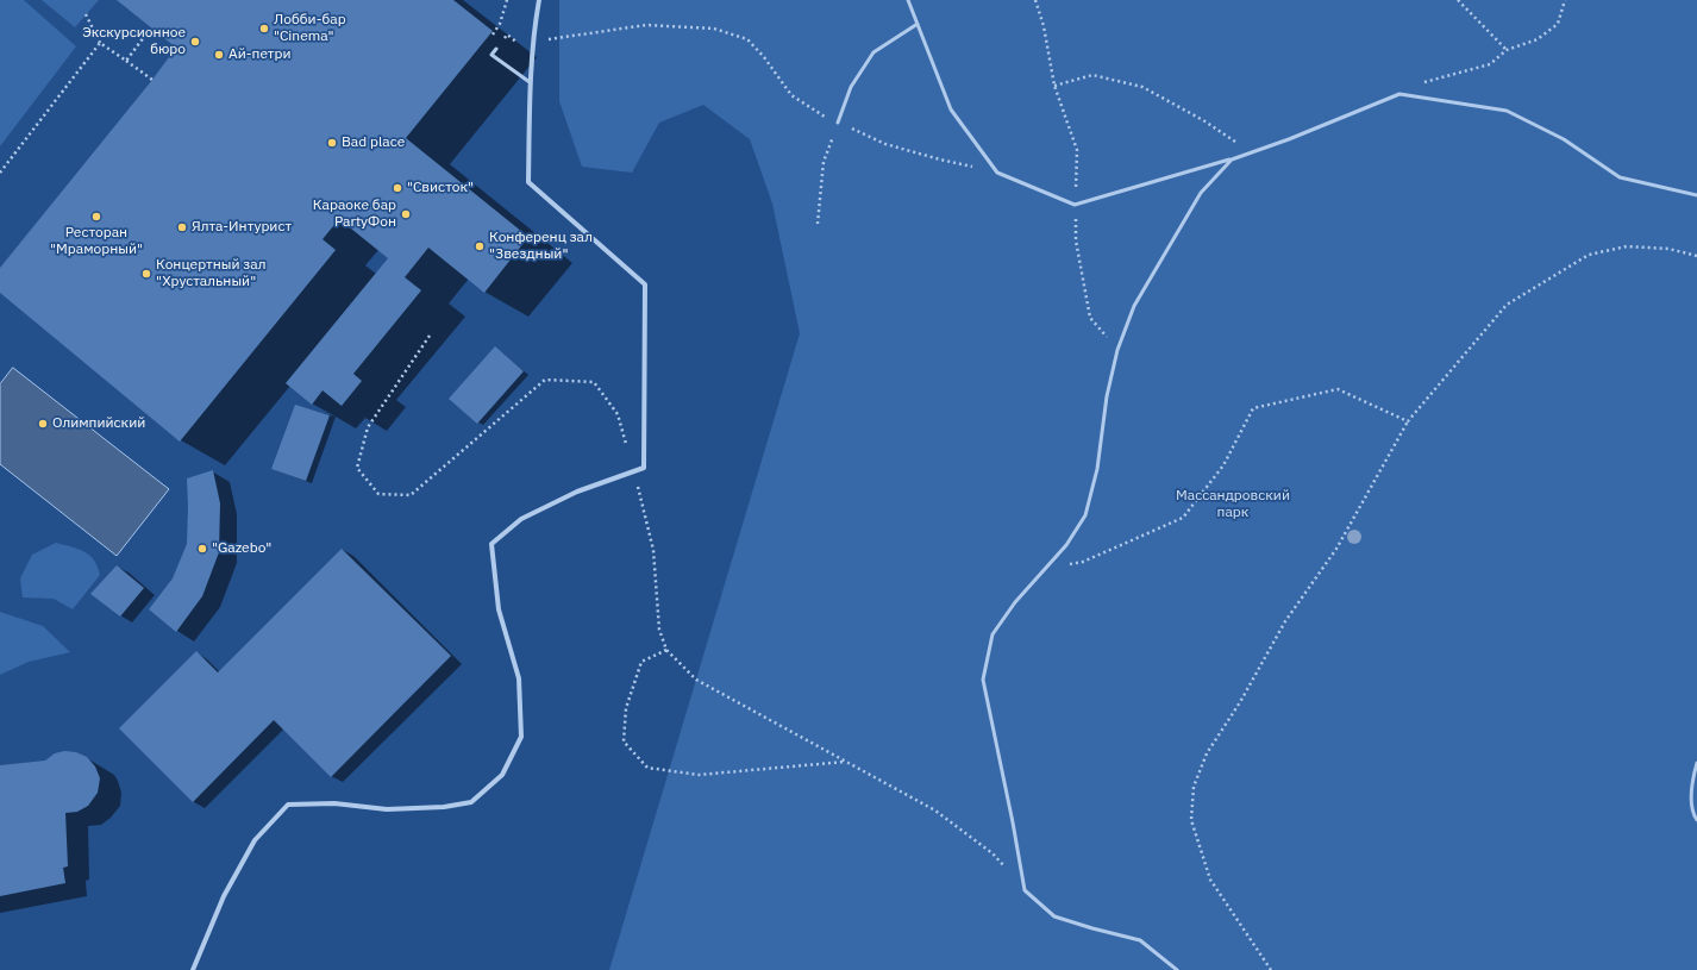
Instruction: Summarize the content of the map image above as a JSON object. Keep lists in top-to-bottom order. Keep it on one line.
{"parks":["Массандровский парк"],"places":["Лобби-бар \"Cinema\"","Экскурсионное бюро","Ай-петри","Bad place","\"Свисток\"","Караоке бар PartyФон","Ресторан \"Мраморный\"","Ялта-Интурист","Конференц зал \"Звездный\"","Концертный зал \"Хрустальный\"","Олимпийский","\"Gazebo\""]}
